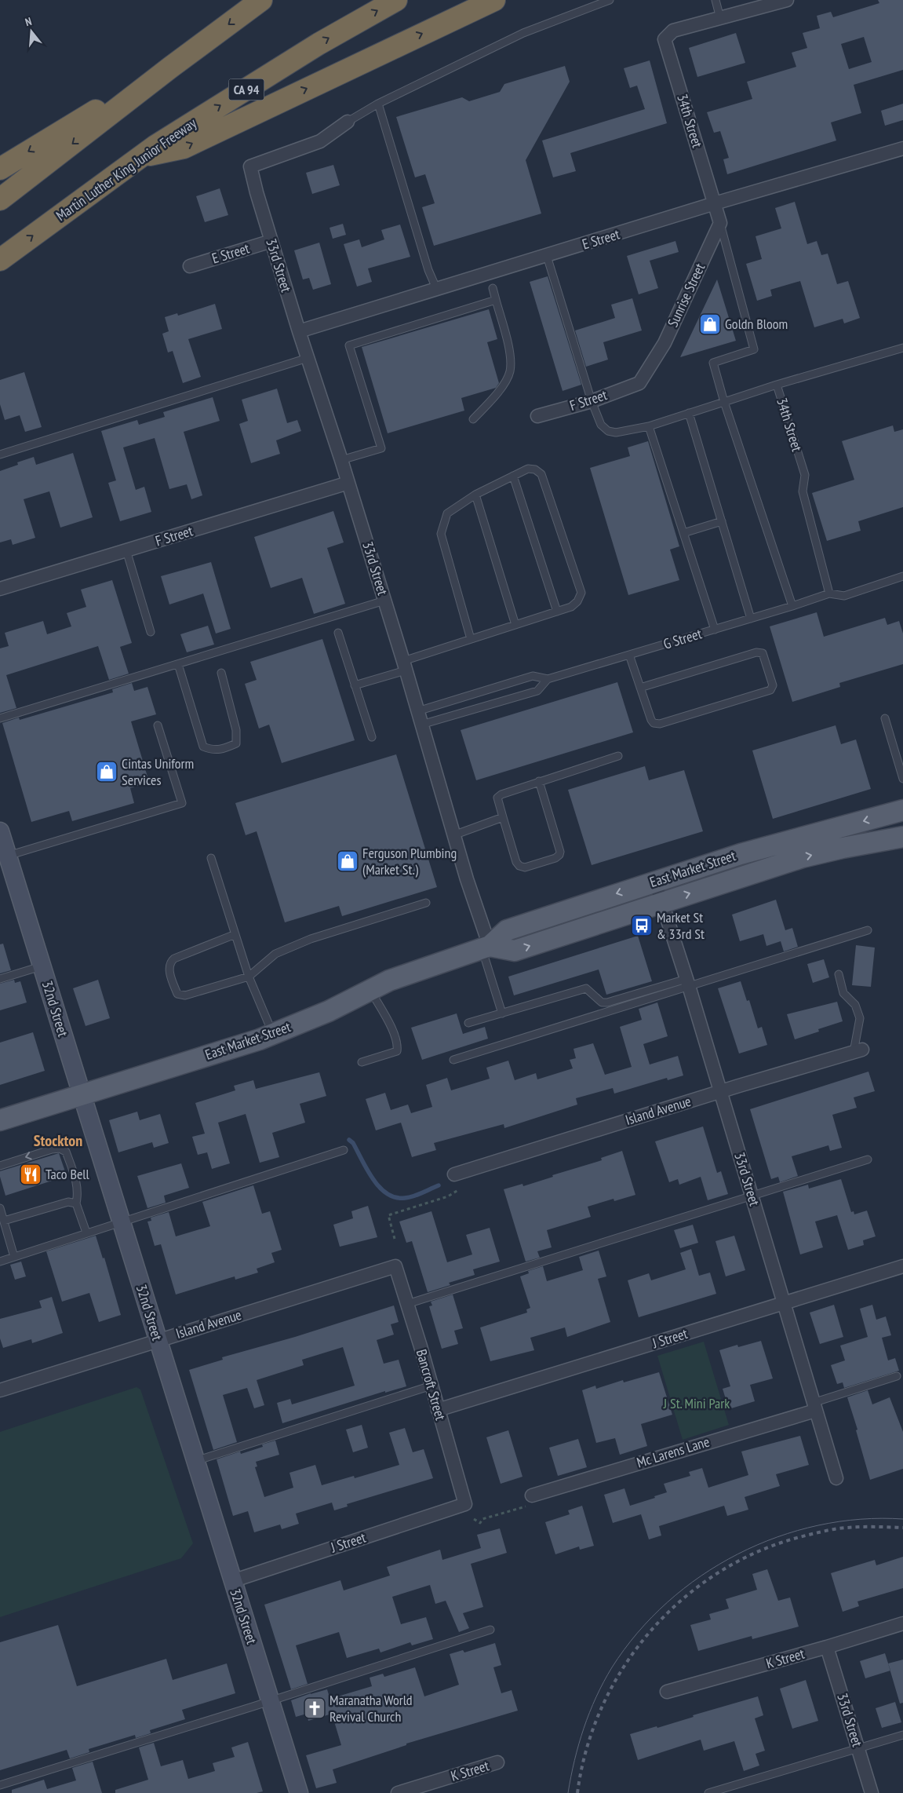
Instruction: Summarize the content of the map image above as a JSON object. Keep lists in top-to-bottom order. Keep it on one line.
{"streets":{"highway":["CA 94","Martin Luther King Junior Freeway"],"main road":["East Market Street","32nd Street"],"street":["34th Street","E Street","33rd Street","Sunrise Street","F Street","Island Avenue","J Street","Bancroft Street","Mc Larens Lane","K Street"],"lane":["G Street"]},"crossings":[["34th Street","E Street"],["34th Street","F Street"],["34th Street","G Street"],["E Street","33rd Street"],["33rd Street","F Street"],["33rd Street","G Street"],["33rd Street","East Market Street"],["33rd Street","Island Avenue"],["33rd Street","J Street"],["33rd Street","Mc Larens Lane"],["33rd Street","K Street"],["Sunrise Street","F Street"],["East Market Street","32nd Street"],["32nd Street","Island Avenue"],["32nd Street","J Street"],["Island Avenue","Bancroft Street"],["J Street","Bancroft Street"]],"districts":["Stockton"],"parks":["J St. Mini Park"],"places":{"shop":["Goldn Bloom","Cintas Uniform Services","Ferguson Plumbing (Market St.)"],"bus stop":["Market St & 33rd St"],"restaurant":["Taco Bell"],"church":["Maranatha World Revival Church"]},"north":"top"}
